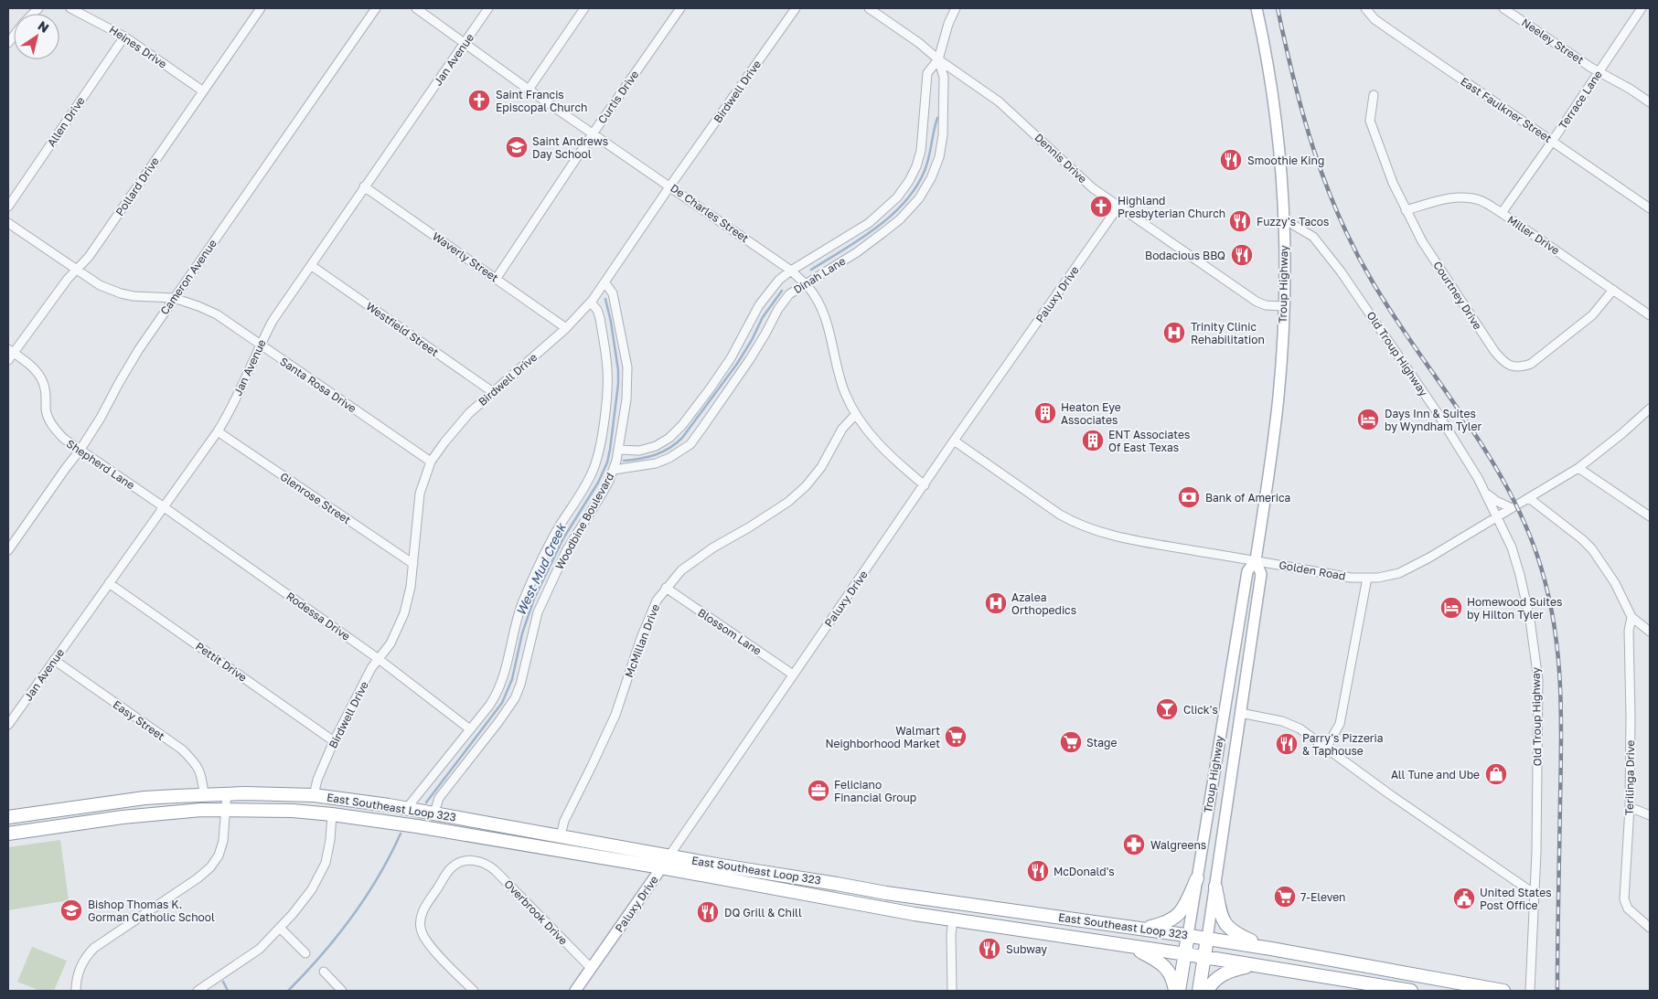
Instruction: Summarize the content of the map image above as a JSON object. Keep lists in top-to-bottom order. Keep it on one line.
{"streets":{"highway":["Troup Highway","East Southeast Loop 323"],"main road":["Paluxy Drive"],"street":["Neeley Street","Heines Drive","Jan Avenue","Birdwell Drive","Curtis Drive","Terrace Lane","East Faulkner Street","Allen Drive","Dennis Drive","Pollard Drive","De Charles Street","Miller Drive","Waverly Street","Dinah Lane","Cameron Avenue","Courtney Drive","Westfield Street","Old Troup Highway","Santa Rosa Drive","Shepherd Lane","Glenrose Street","Woodbine Boulevard","Golden Road","Rodessa Drive","Blossom Lane","McMillan Drive","Pettit Drive","Easy Street","Terilinga Drive","Overbrook Drive"]},"crossings":[["Neeley Street","Terrace Lane"],["Heines Drive","Allen Drive"],["Heines Drive","Pollard Drive"],["Jan Avenue","De Charles Street"],["Jan Avenue","Waverly Street"],["Jan Avenue","Westfield Street"],["Jan Avenue","Santa Rosa Drive"],["Jan Avenue","Shepherd Lane"],["Jan Avenue","Glenrose Street"],["Jan Avenue","Rodessa Drive"],["Jan Avenue","Pettit Drive"],["Jan Avenue","Easy Street"],["Birdwell Drive","De Charles Street"],["Birdwell Drive","Waverly Street"],["Birdwell Drive","Westfield Street"],["Birdwell Drive","Santa Rosa Drive"],["Birdwell Drive","Glenrose Street"],["Birdwell Drive","Woodbine Boulevard"],["Birdwell Drive","Rodessa Drive"],["Birdwell Drive","Pettit Drive"],["Birdwell Drive","East Southeast Loop 323"],["Curtis Drive","De Charles Street"],["Curtis Drive","Waverly Street"],["Terrace Lane","East Faulkner Street"],["Terrace Lane","Miller Drive"],["Dennis Drive","Dinah Lane"],["Dennis Drive","Troup Highway"],["Dennis Drive","Paluxy Drive"],["Pollard Drive","Santa Rosa Drive"],["Pollard Drive","Shepherd Lane"],["De Charles Street","Dinah Lane"],["De Charles Street","Paluxy Drive"],["De Charles Street","McMillan Drive"],["Miller Drive","Courtney Drive"],["Dinah Lane","Woodbine Boulevard"],["Cameron Avenue","Santa Rosa Drive"],["Cameron Avenue","Shepherd Lane"],["Troup Highway","Old Troup Highway"],["Troup Highway","Golden Road"],["Troup Highway","East Southeast Loop 323"],["Paluxy Drive","Golden Road"],["Paluxy Drive","Blossom Lane"],["Paluxy Drive","East Southeast Loop 323"],["Paluxy Drive","Overbrook Drive"],["Old Troup Highway","Golden Road"],["Shepherd Lane","Rodessa Drive"],["Woodbine Boulevard","Rodessa Drive"],["Woodbine Boulevard","East Southeast Loop 323"],["Blossom Lane","McMillan Drive"],["McMillan Drive","East Southeast Loop 323"],["Easy Street","East Southeast Loop 323"]],"water":["West Mud Creek"],"places":{"church":["Saint Francis Episcopal Church","Highland Presbyterian Church"],"school or university":["Saint Andrews Day School","Bishop Thomas K. Gorman Catholic School"],"restaurant":["Smoothie King","Fuzzy's Tacos","Bodacious BBQ","Parry's Pizzeria & Taphouse","McDonald's","DQ Grill & Chill","Subway"],"hospital":["Trinity Clinic Rehabilitation","Azalea Orthopedics"],"building":["Heaton Eye Associates","ENT Associates Of East Texas"],"hotel":["Days Inn & Suites by Wyndham Tyler","Homewood Suites by Hilton Tyler"],"bank":["Bank of America"],"bar":["Click's"],"supermarket":["Walmart Neighborhood Market","Stage","7-Eleven"],"shop":["All Tune and Ube"],"office":["Feliciano Financial Group"],"pharmacy":["Walgreens"],"public building":["United States Post Office"]},"north":"top right"}
